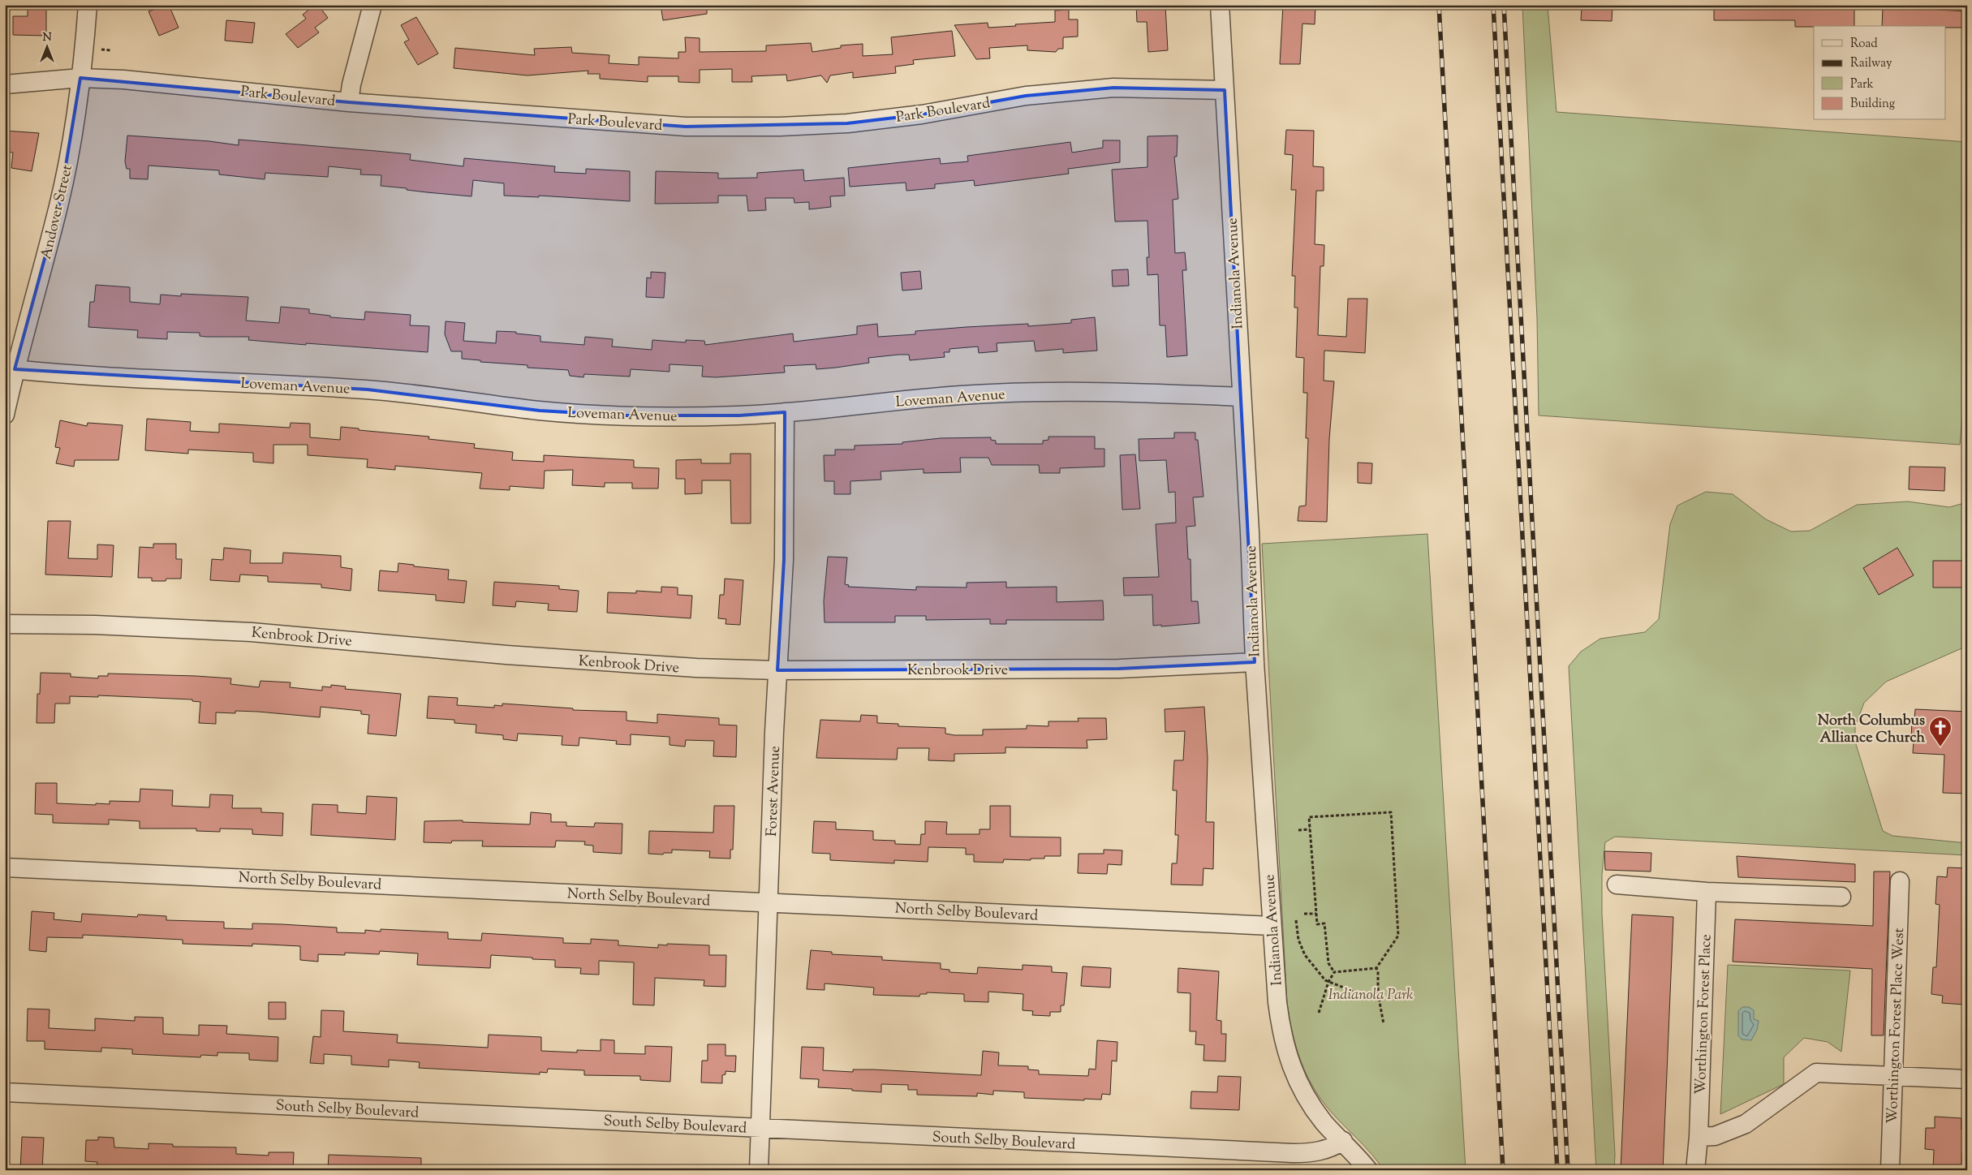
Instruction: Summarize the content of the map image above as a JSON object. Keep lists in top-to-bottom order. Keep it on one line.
{"streets":{"street":["Park Boulevard","Andover Street","Indianola Avenue","Loveman Avenue","Kenbrook Drive","Forest Avenue","North Selby Boulevard","Worthington Forest Place","Worthington Forest Place West","South Selby Boulevard"]},"crossings":[["Park Boulevard","Andover Street"],["Park Boulevard","Indianola Avenue"],["Andover Street","Loveman Avenue"],["Indianola Avenue","Loveman Avenue"],["Indianola Avenue","Kenbrook Drive"],["Indianola Avenue","North Selby Boulevard"],["Indianola Avenue","South Selby Boulevard"],["Loveman Avenue","Forest Avenue"],["Kenbrook Drive","Forest Avenue"],["Forest Avenue","North Selby Boulevard"],["Forest Avenue","South Selby Boulevard"]],"parks":["Indianola Park"],"places":{"church":["North Columbus Alliance Church"]},"legend":["Road","Railway","Park","Building"],"north":"top"}
